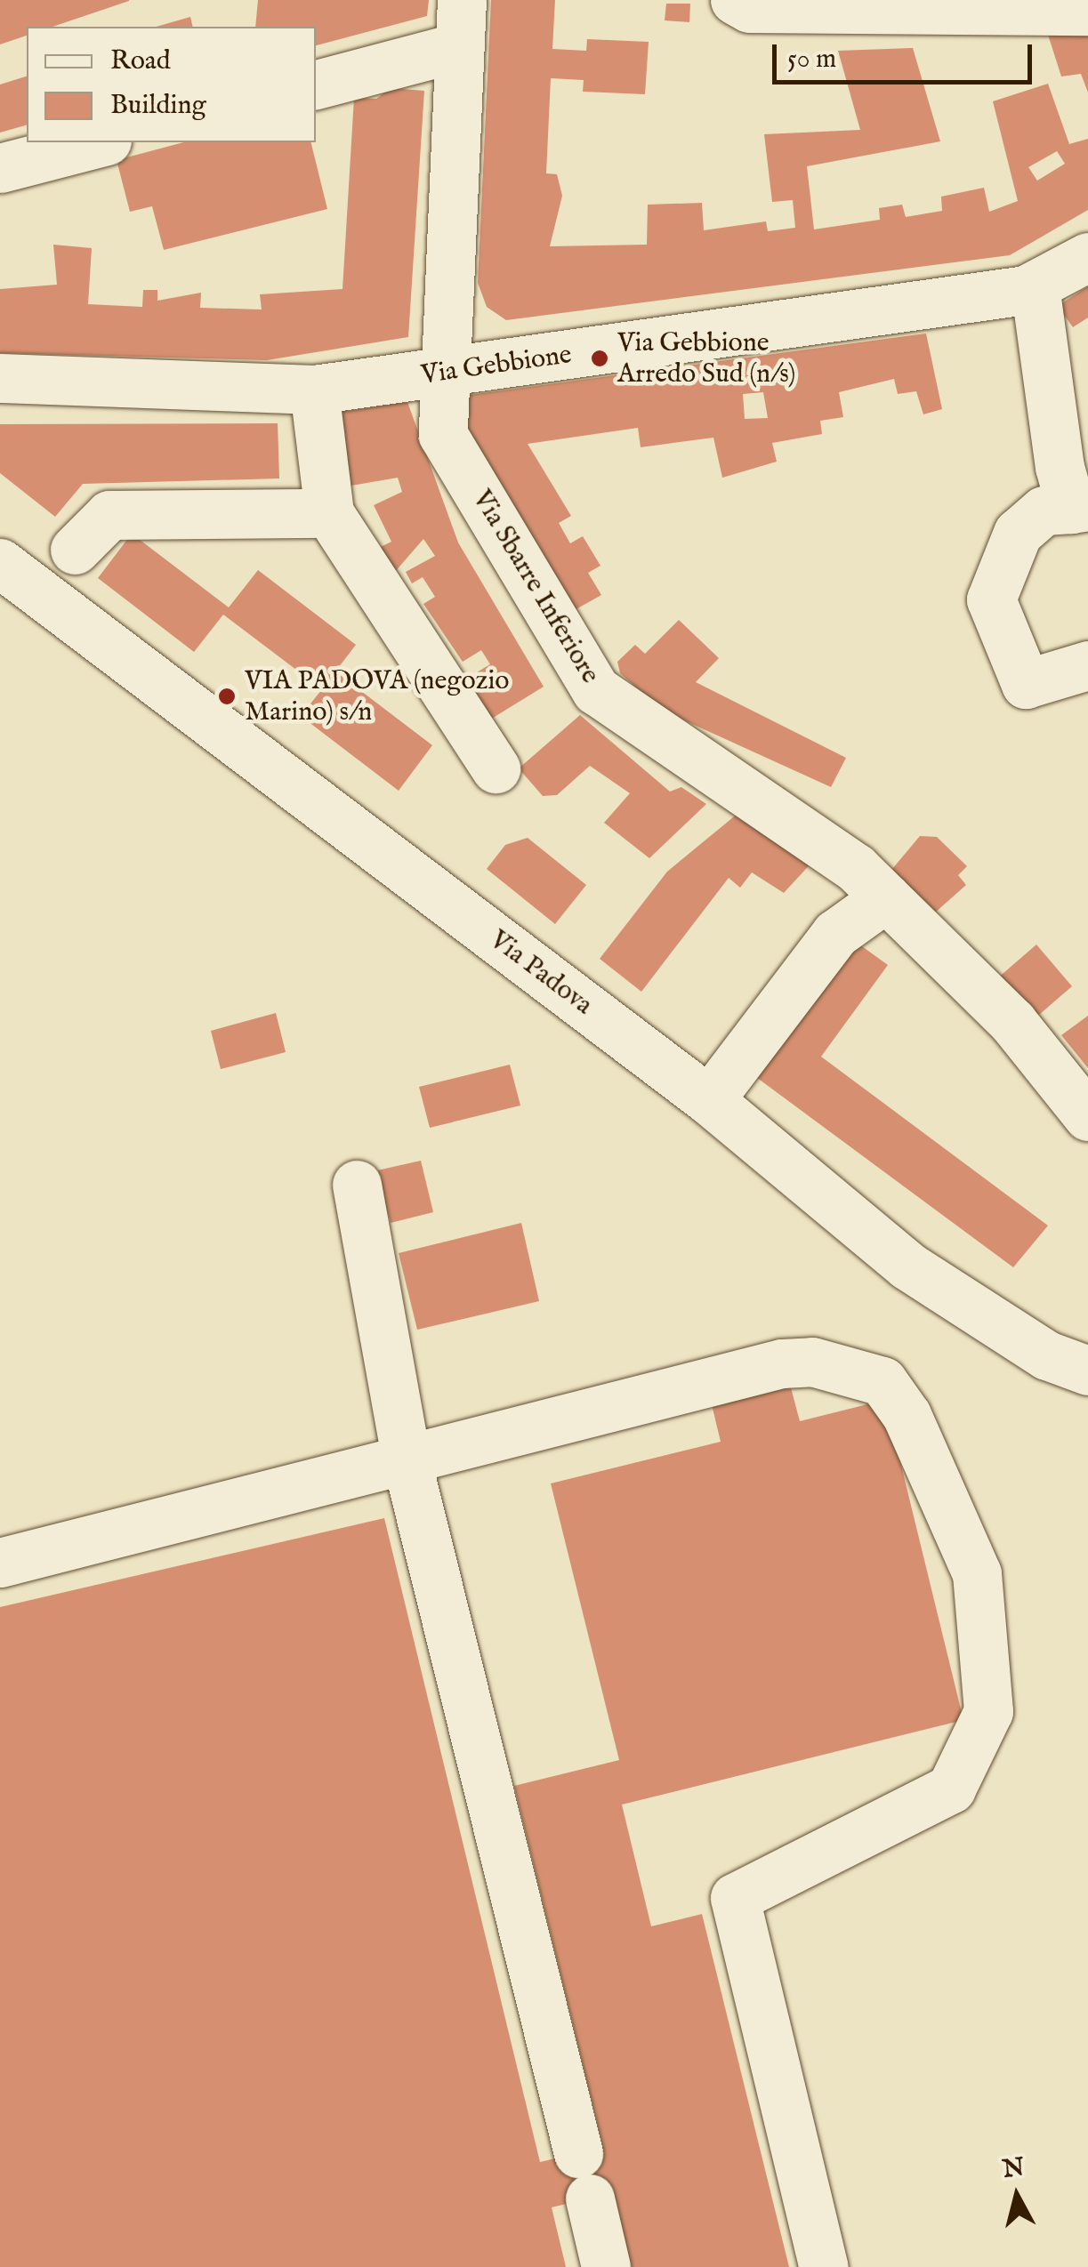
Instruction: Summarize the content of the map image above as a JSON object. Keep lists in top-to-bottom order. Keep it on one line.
{"streets":{"street":["Via Gebbione","Via Sbarre Inferiore","Via Padova"]},"crossings":[["Via Gebbione","Via Sbarre Inferiore"]],"places":["Via Gebbione Arredo Sud (n/s)","VIA PADOVA (negozio Marino) s/n"],"legend":["Road","Building"],"scale_bar":"50 m","north":"top"}
